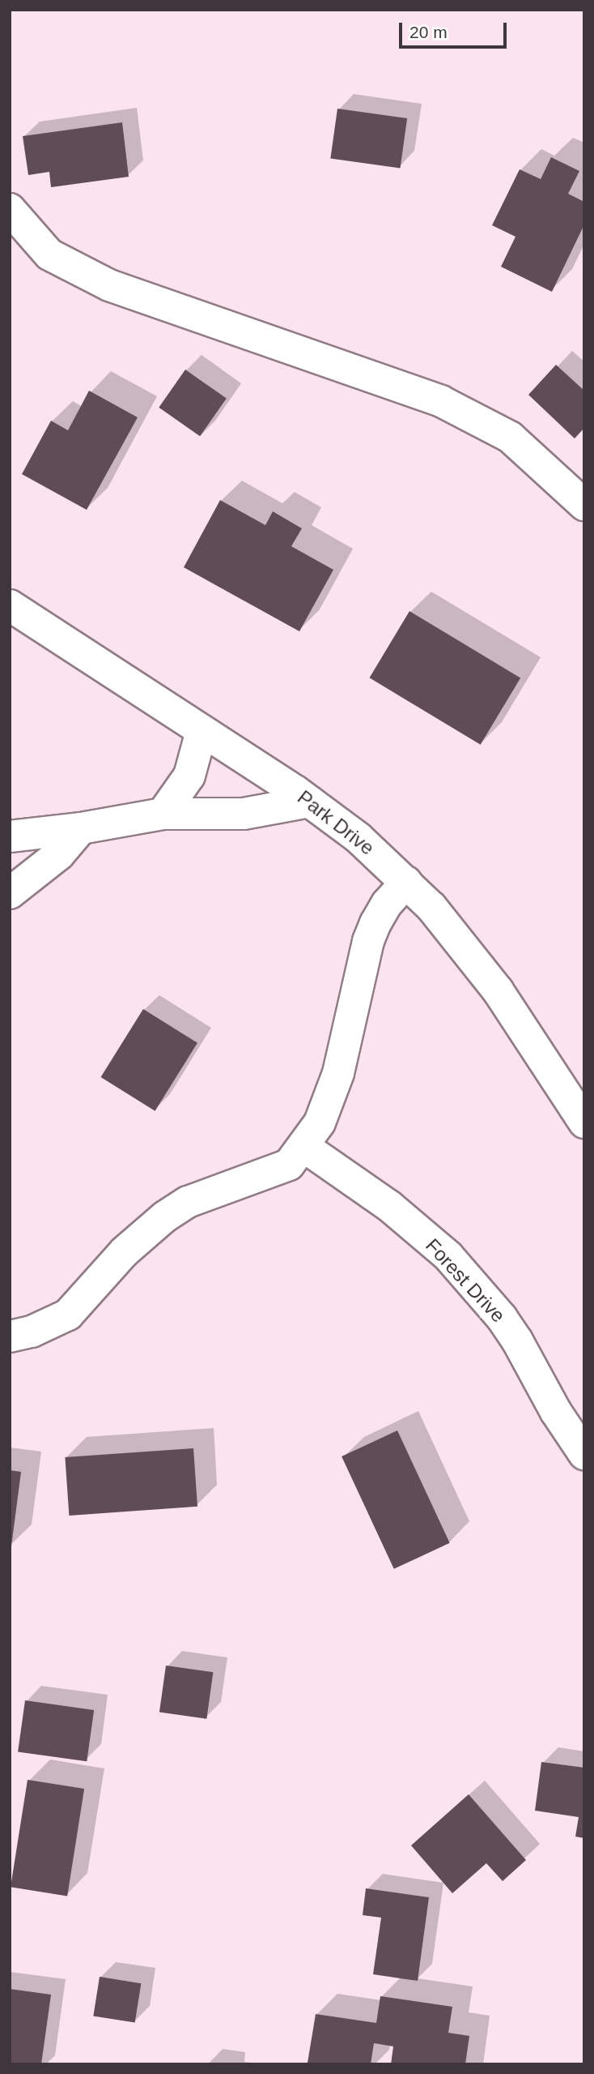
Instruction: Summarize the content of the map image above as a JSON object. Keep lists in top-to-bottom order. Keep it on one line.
{"streets":{"street":["Park Drive","Forest Drive"]},"scale_bar":"20 m"}
